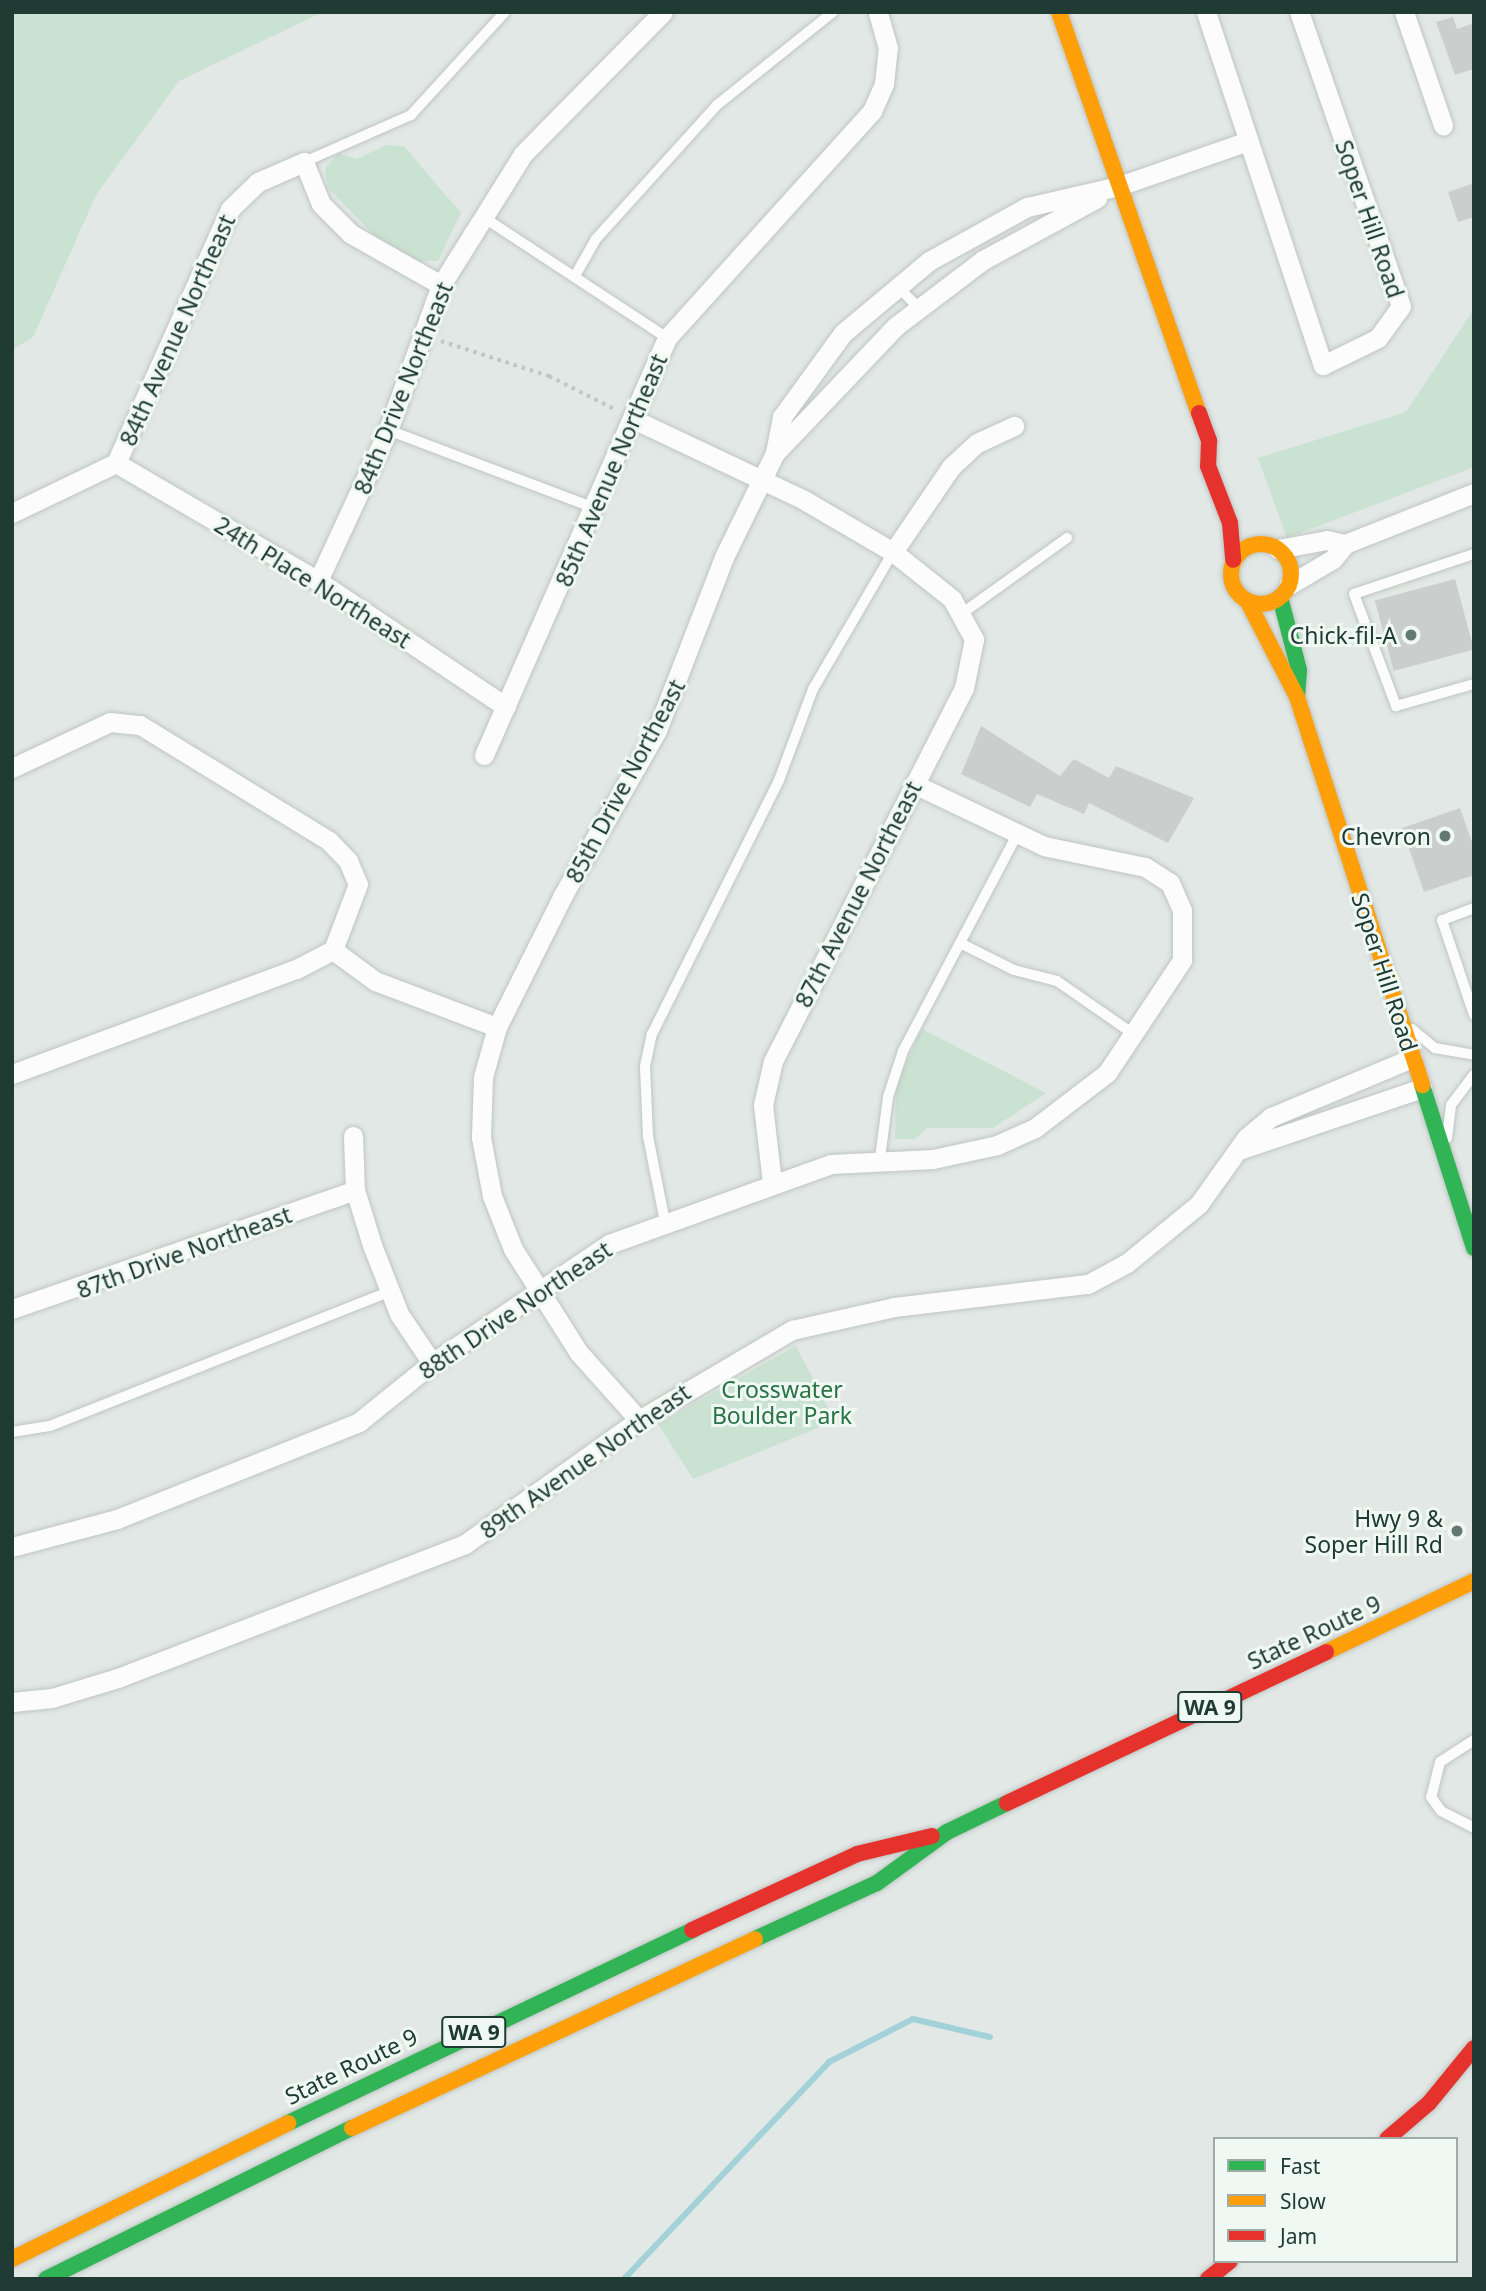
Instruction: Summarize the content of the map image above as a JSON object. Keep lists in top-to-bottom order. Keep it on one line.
{"streets":{"main road":["Soper Hill Road","State Route 9","WA 9"],"street":["84th Avenue Northeast","84th Drive Northeast","85th Avenue Northeast","24th Place Northeast","85th Drive Northeast","87th Avenue Northeast","87th Drive Northeast","88th Drive Northeast","89th Avenue Northeast"]},"crossings":[["Soper Hill Road","89th Avenue Northeast"],["84th Avenue Northeast","24th Place Northeast"],["84th Drive Northeast","24th Place Northeast"],["85th Avenue Northeast","24th Place Northeast"],["85th Drive Northeast","88th Drive Northeast"],["85th Drive Northeast","89th Avenue Northeast"],["87th Avenue Northeast","88th Drive Northeast"]],"parks":["Crosswater Boulder Park"],"places":["Chick-fil-A","Chevron","Hwy 9 & Soper Hill Rd"],"legend":["Fast","Slow","Jam"]}
